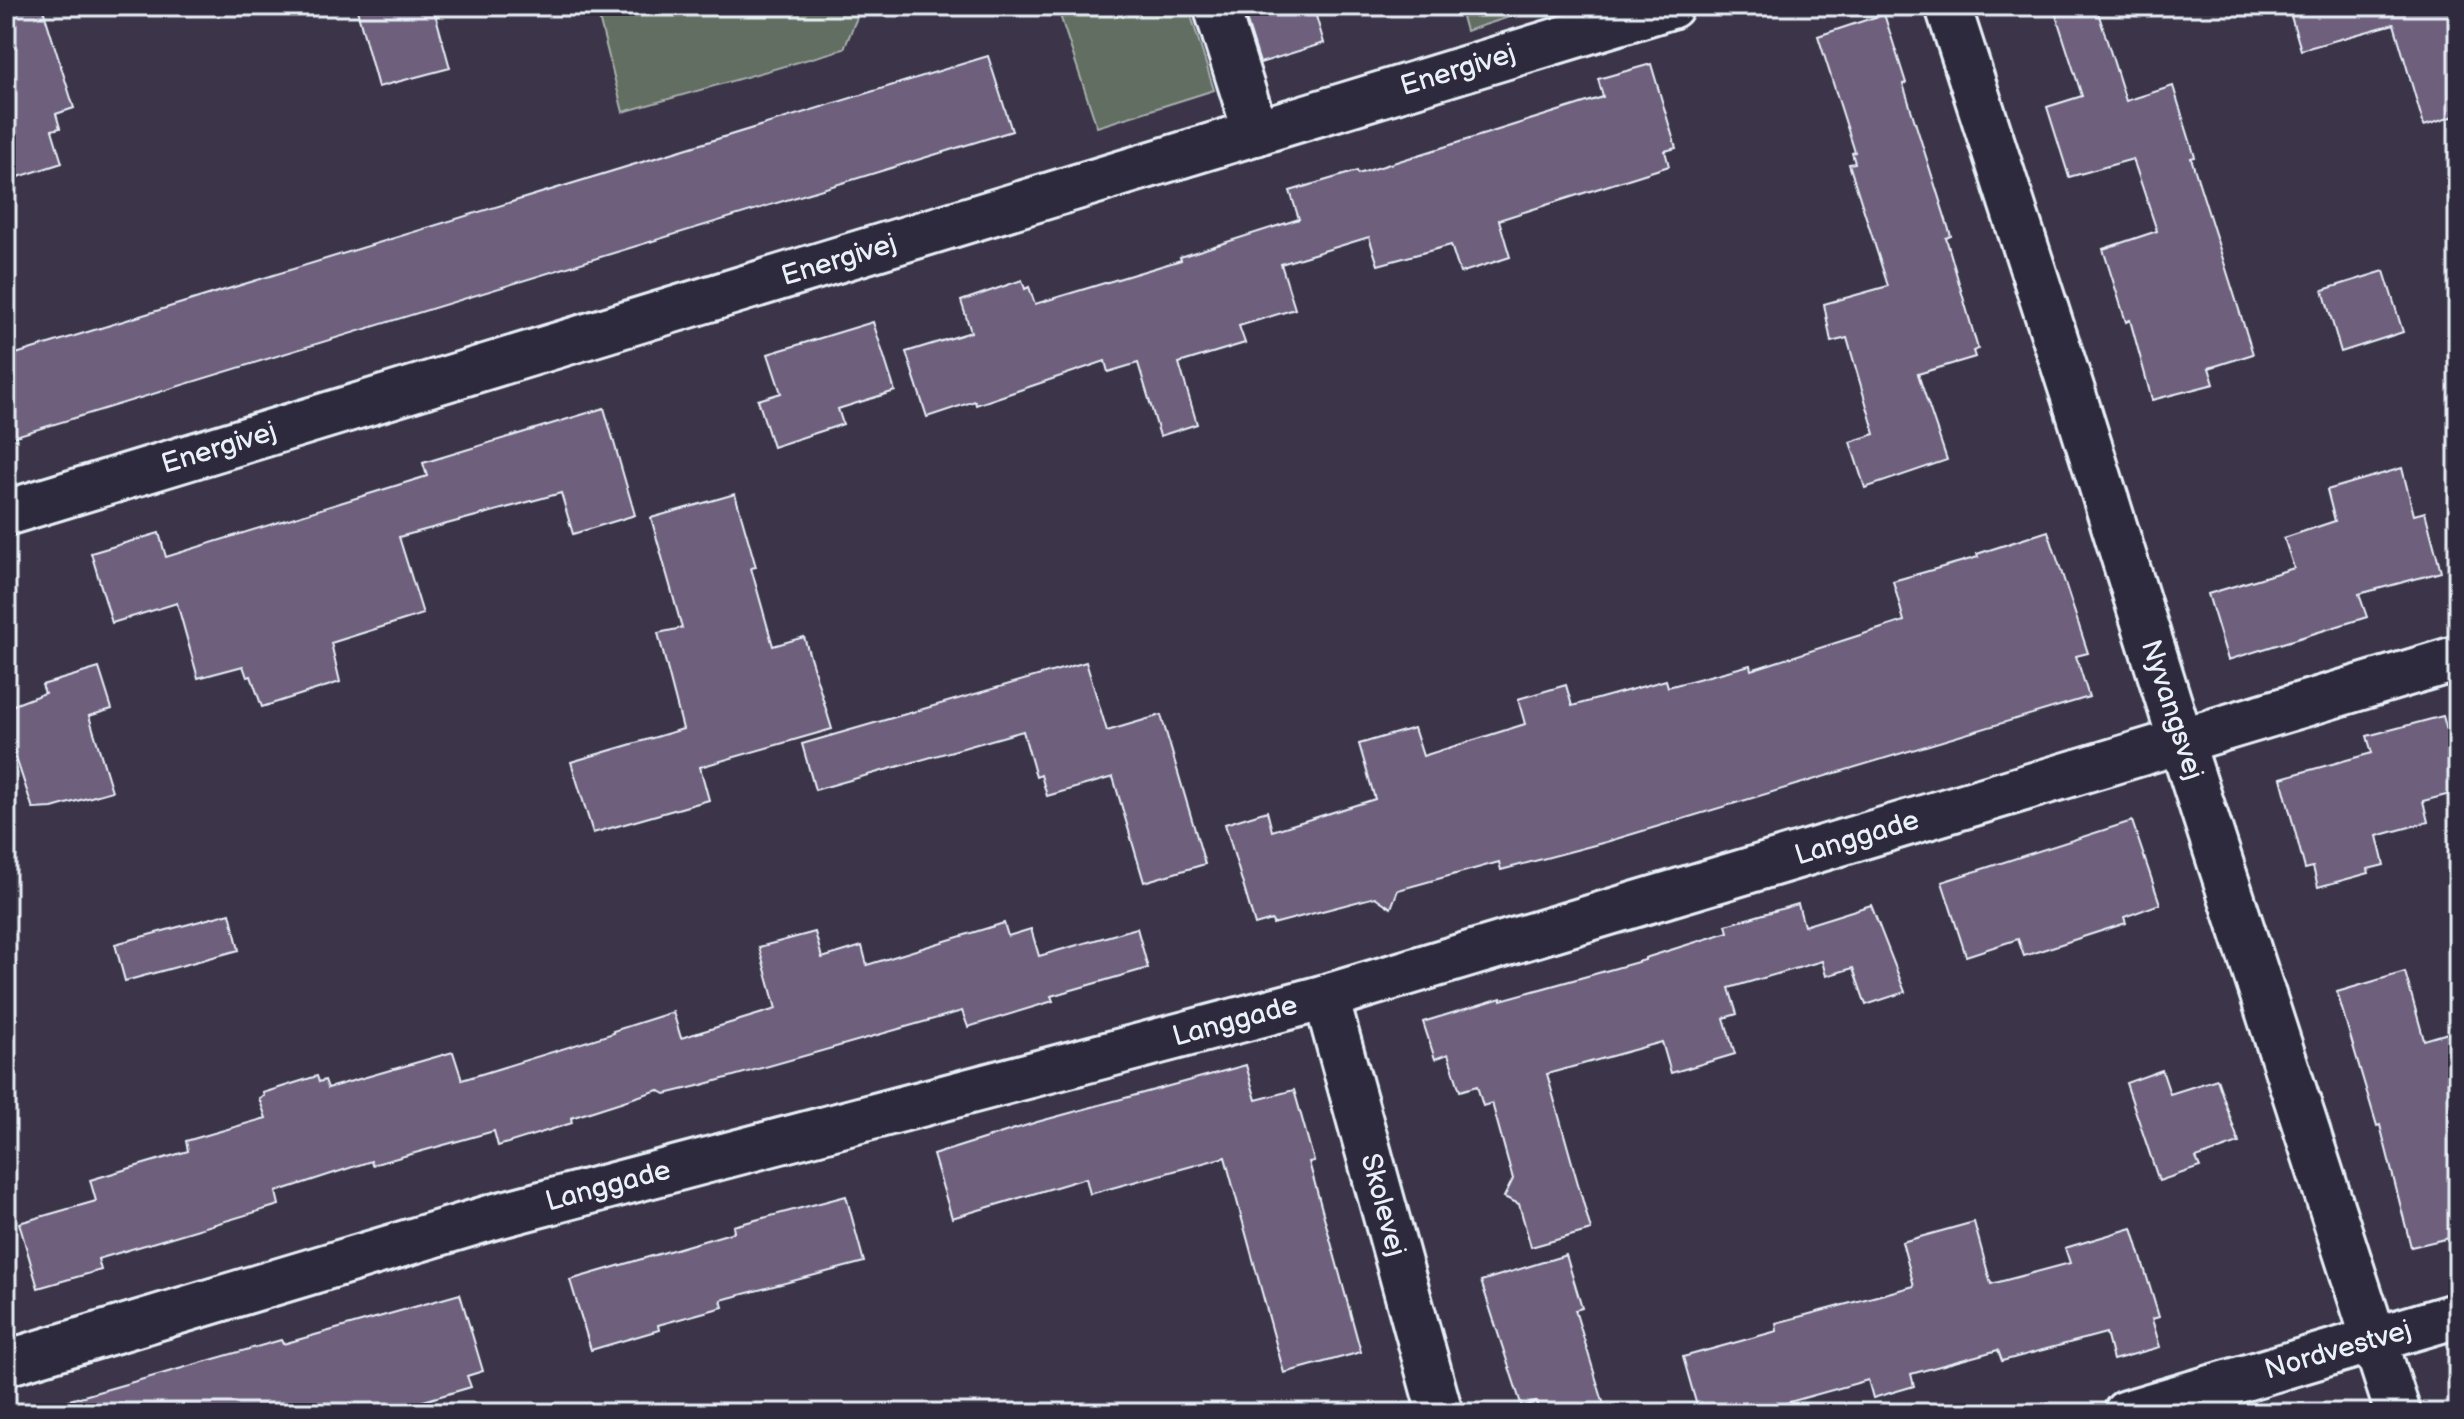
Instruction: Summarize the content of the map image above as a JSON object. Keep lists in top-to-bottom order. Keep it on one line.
{"streets":{"street":["Energivej","Nyvangsvej","Langgade","Skolevej","Nordvestvej"]},"crossings":[["Nyvangsvej","Langgade"],["Nyvangsvej","Nordvestvej"],["Langgade","Skolevej"]]}
